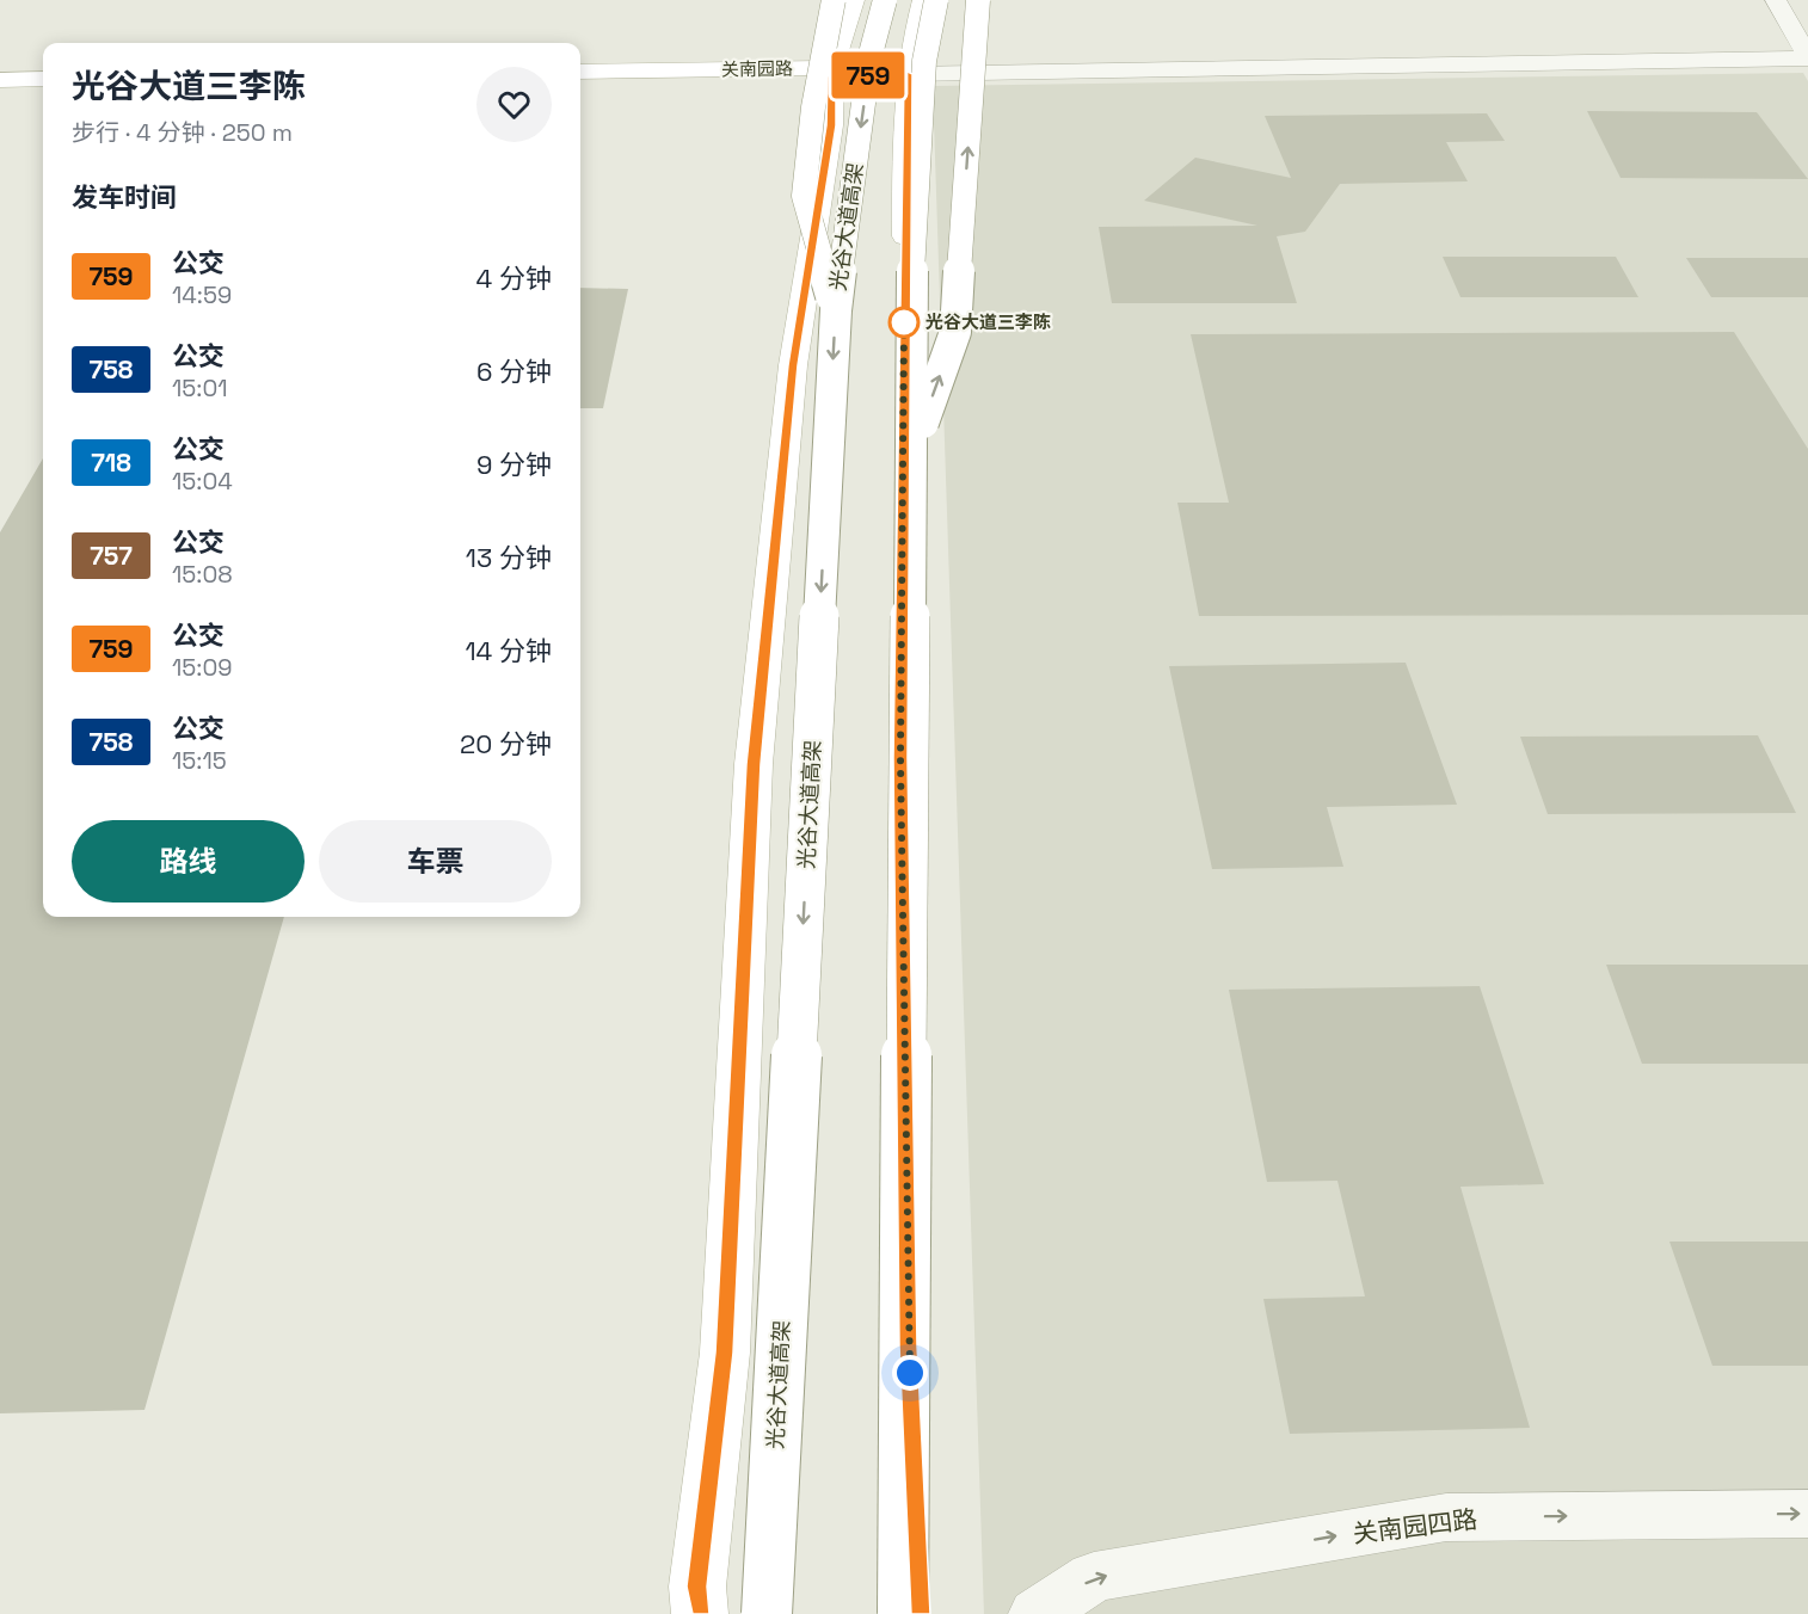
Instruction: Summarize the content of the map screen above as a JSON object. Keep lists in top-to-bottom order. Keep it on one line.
{"streets":{"main road":["关南园路","光谷大道高架"],"street":["关南园四路"]},"one_way":["关南园四路"],"places":["光谷大道三李陈"],"lines":["bus line 759"],"page":{"on_map":"759","heading":[["光谷大道三李陈","步行 · 4 分钟 · 250 m"],"发车时间"],"list":[{"mark":"759","name":"公交","note":"14:59","value":"4 分钟"},{"mark":"758","name":"公交","note":"15:01","value":"6 分钟"},{"mark":"718","name":"公交","note":"15:04","value":"9 分钟"},{"mark":"757","name":"公交","note":"15:08","value":"13 分钟"},{"mark":"759","name":"公交","note":"15:09","value":"14 分钟"},{"mark":"758","name":"公交","note":"15:15","value":"20 分钟"}],"buttons":["路线","车票"]}}
